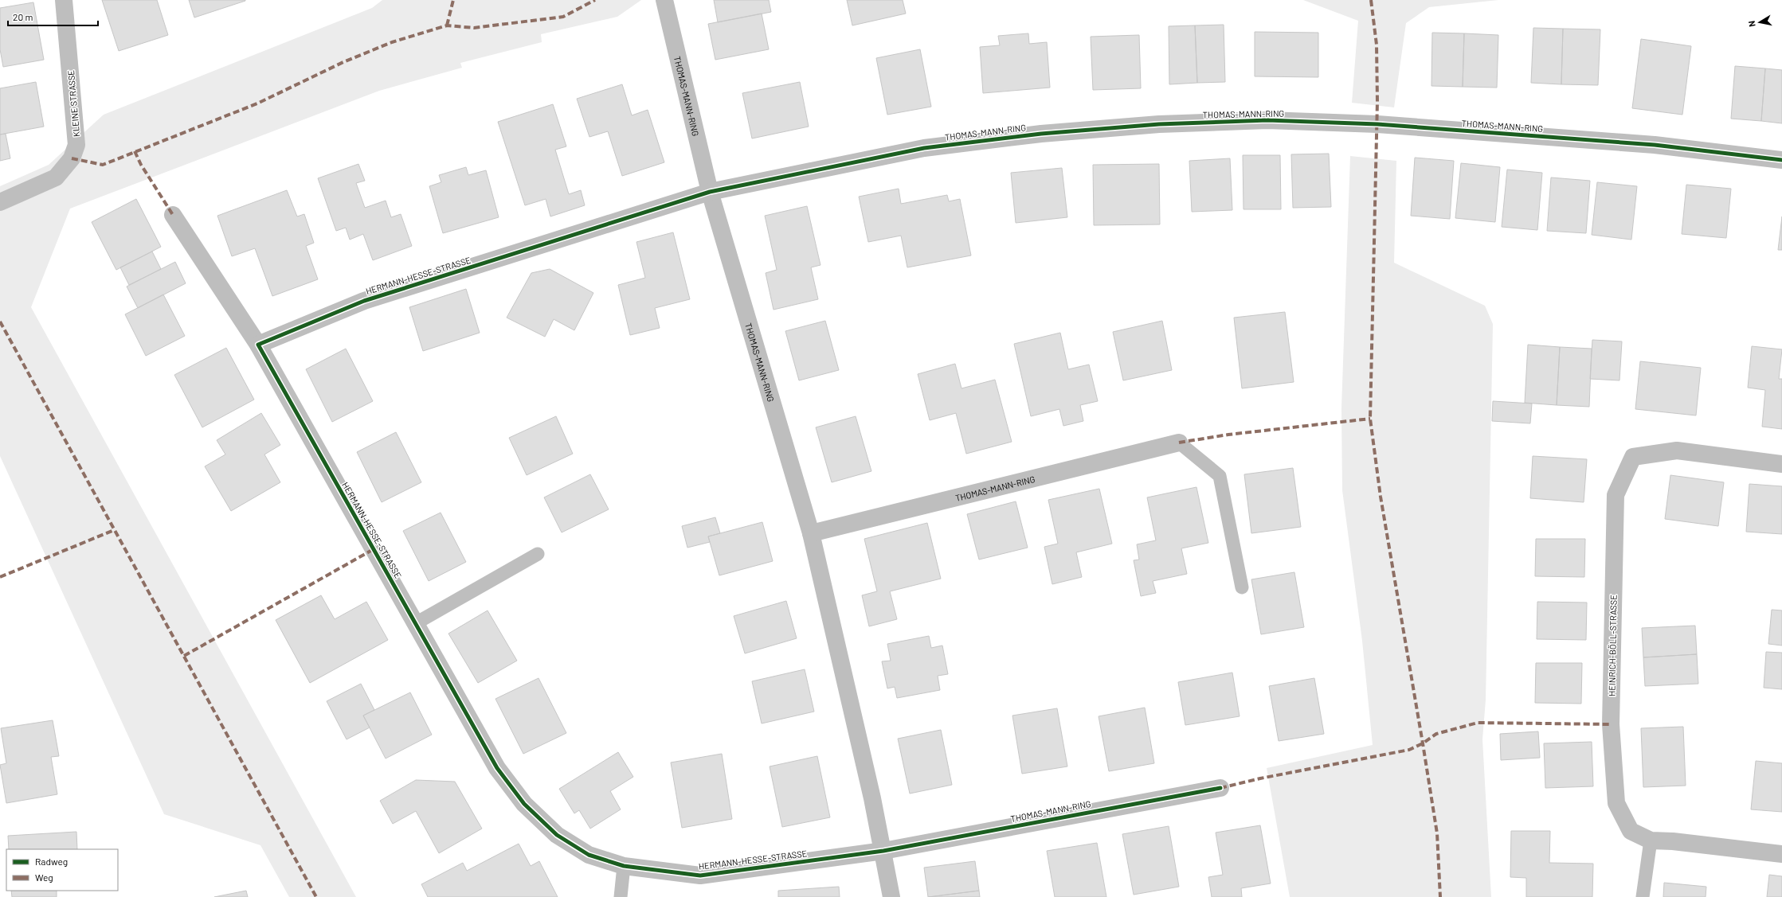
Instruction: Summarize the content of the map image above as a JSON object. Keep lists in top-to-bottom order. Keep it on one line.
{"streets":{"street":["THOMAS-MANN-RING","KLEINE STRASSE","HERMANN-HESSE-STRASSE","HEINRICH-BÖLL-STRASSE"]},"crossings":[["THOMAS-MANN-RING","HERMANN-HESSE-STRASSE"]],"legend":["Radweg","Weg"],"scale_bar":"20 m","north":"left"}
